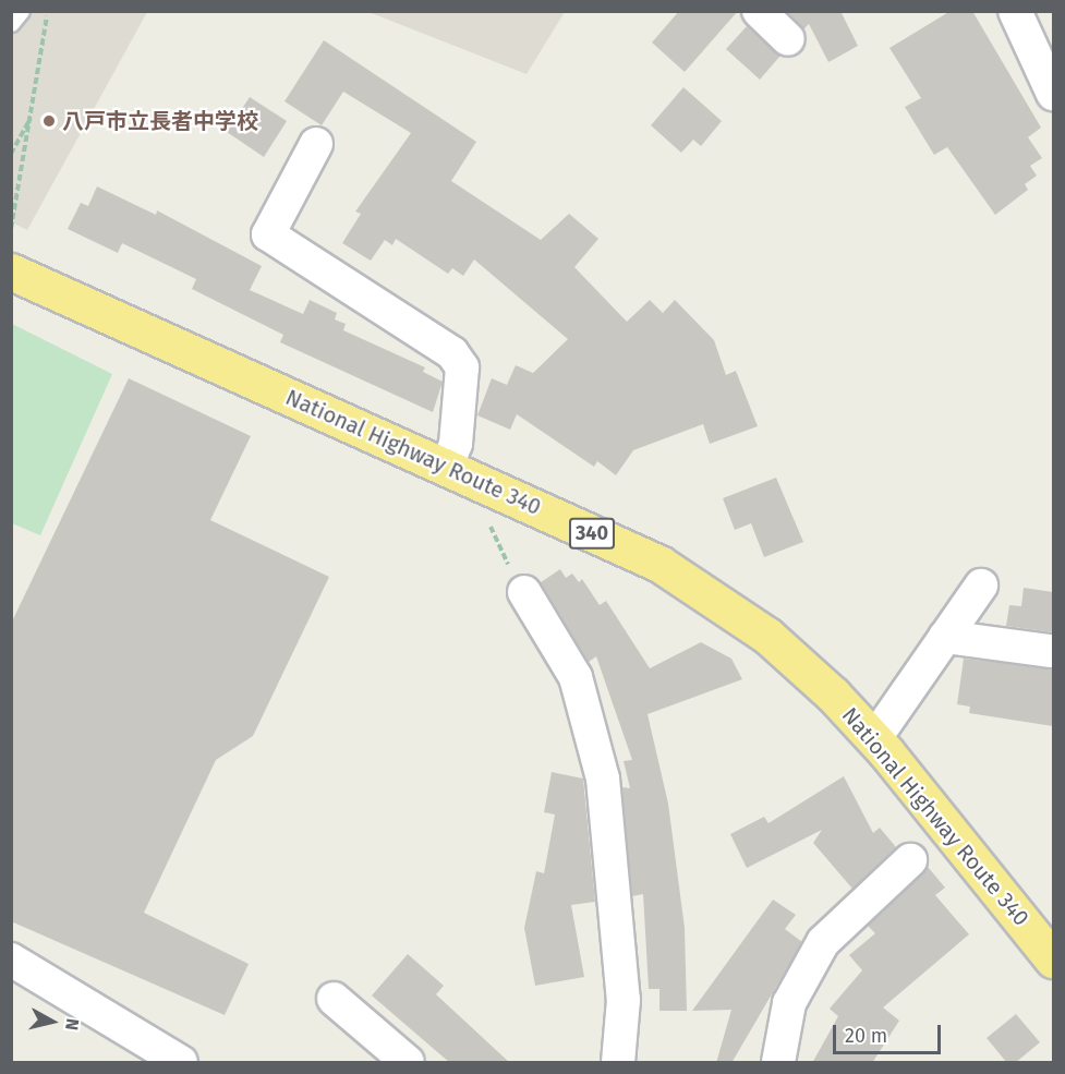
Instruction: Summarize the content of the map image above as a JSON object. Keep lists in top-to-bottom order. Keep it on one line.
{"streets":{"highway":["National Highway Route 340","340"]},"places":["八戸市立長者中学校"],"scale_bar":"20 m","north":"right"}
